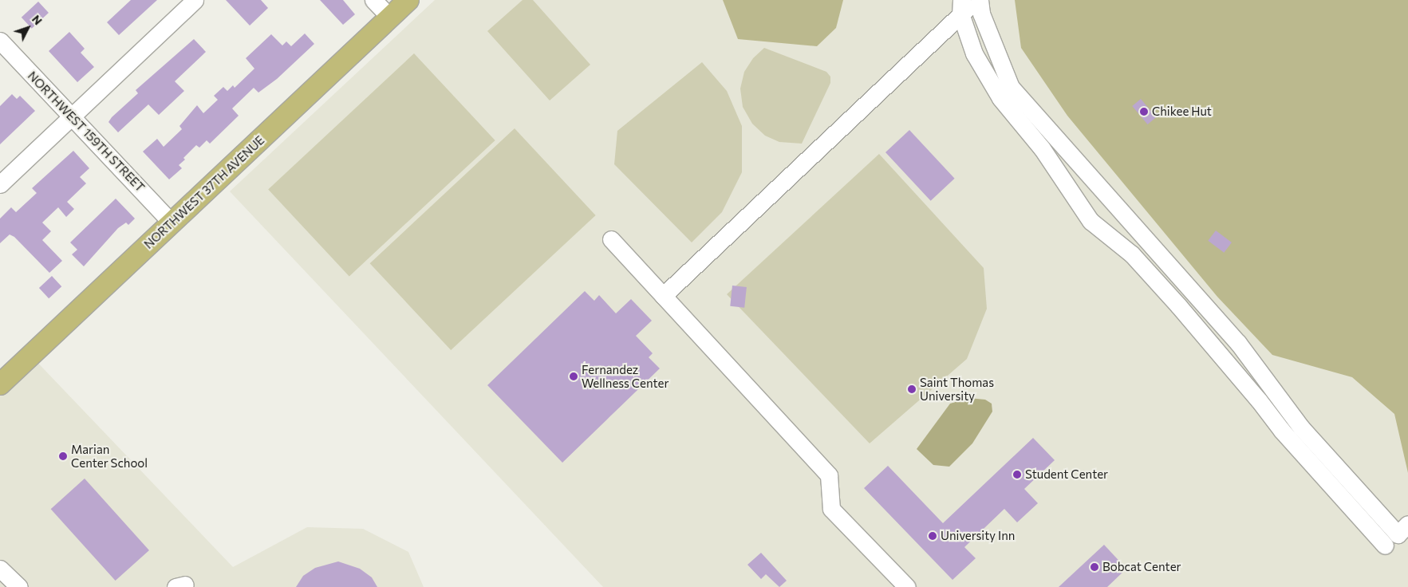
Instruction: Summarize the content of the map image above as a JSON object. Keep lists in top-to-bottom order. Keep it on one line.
{"streets":{"main road":["NORTHWEST 37TH AVENUE"],"street":["NORTHWEST 159TH STREET"]},"crossings":[["NORTHWEST 159TH STREET","NORTHWEST 37TH AVENUE"]],"places":["Chikee Hut","Fernandez Wellness Center","Saint Thomas University","Marian Center School","Student Center","University Inn","Bobcat Center"],"north":"top right"}
